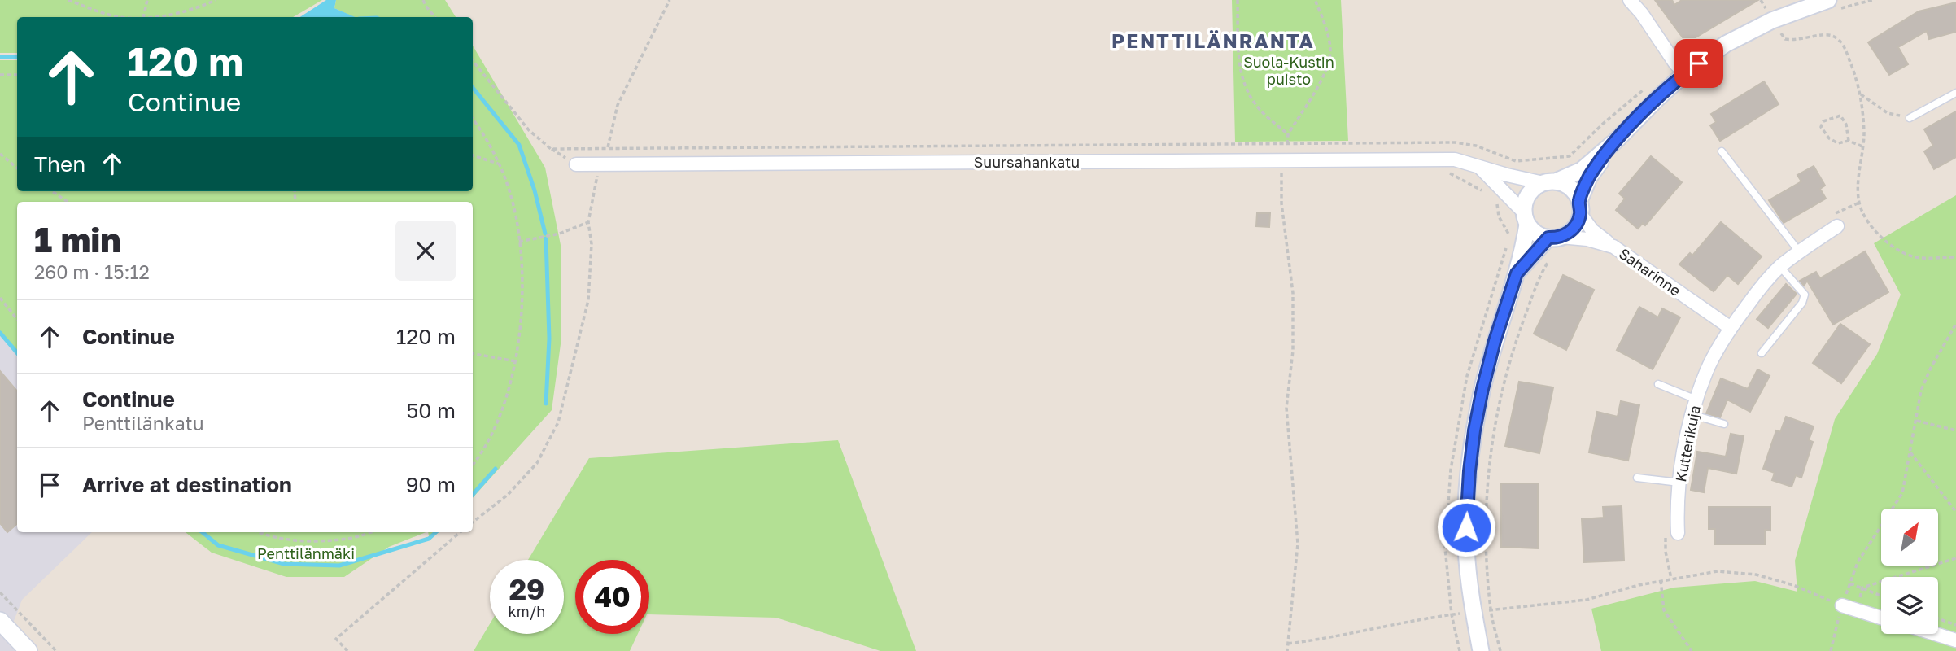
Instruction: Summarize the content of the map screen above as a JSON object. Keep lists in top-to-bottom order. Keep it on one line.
{"streets":{"street":["Suursahankatu","Saharinne","Kutterikuja"]},"crossings":[["Suursahankatu","Saharinne"],["Saharinne","Kutterikuja"]],"districts":["PENTTILÄNRANTA"],"parks":["Suola-Kustin puisto","Penttilänmäki"],"north":"top right","page":{"turn":["120 m","Continue"],"then":"Then","heading":["1 min","260 m · 15:12"],"list":[{"name":"Continue","value":"120 m"},{"name":"Continue","note":"Penttilänkatu","value":"50 m"},{"name":"Arrive at destination","value":"90 m"}],"speed":"29 km/h","limit":"40"}}
